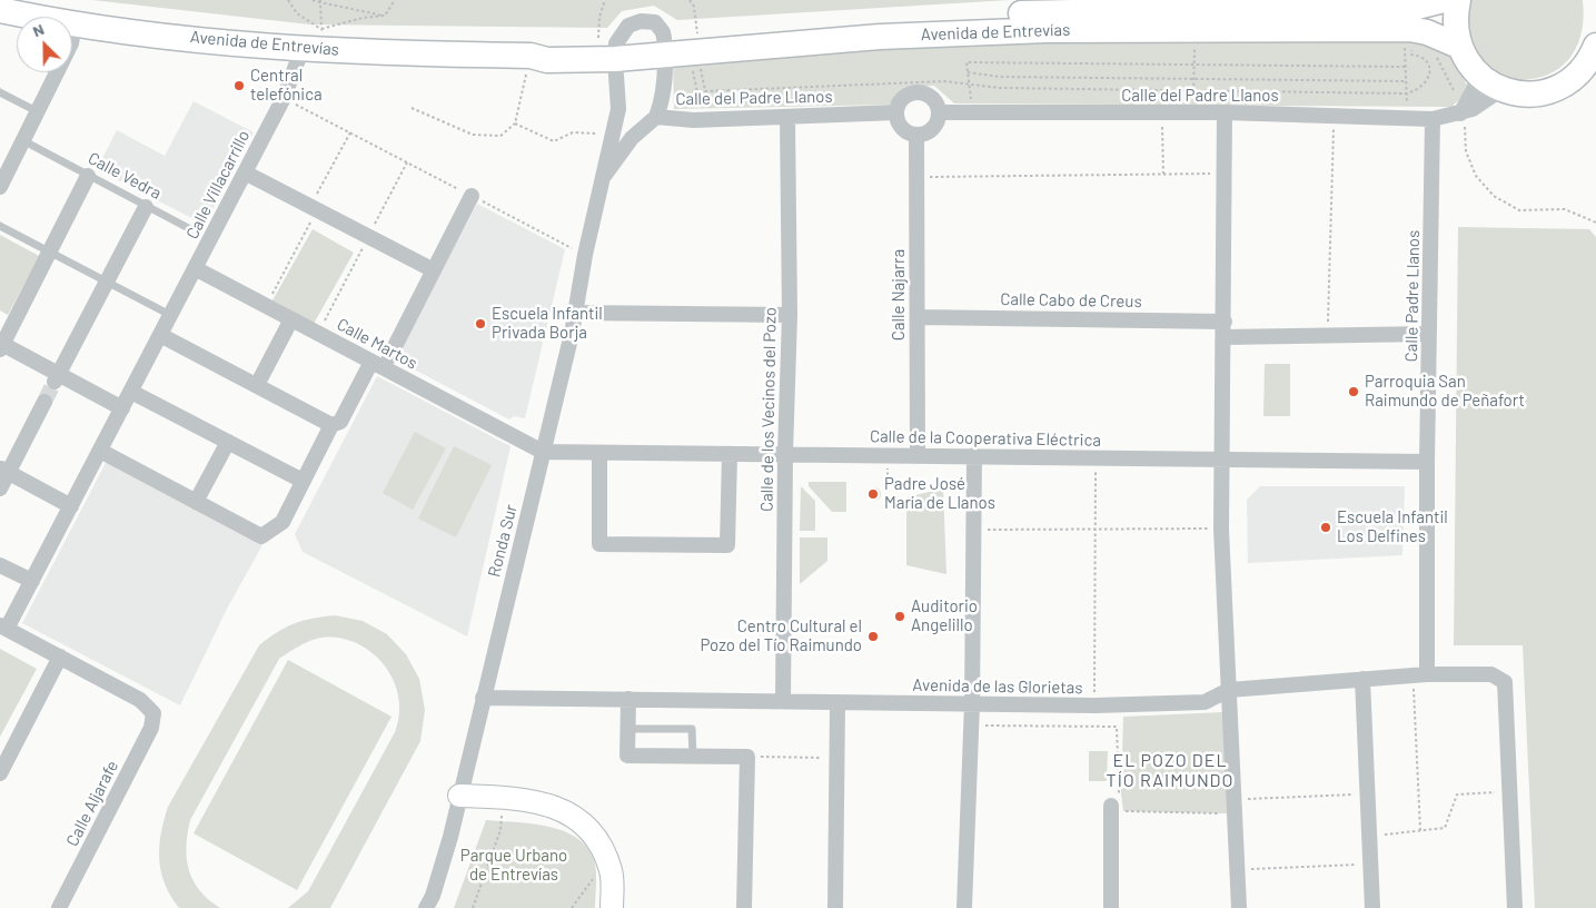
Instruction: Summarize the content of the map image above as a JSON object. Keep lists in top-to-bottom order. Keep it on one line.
{"streets":{"main road":["Avenida de Entrevías"],"street":["Calle del Padre Llanos","Calle Villacarrillo","Calle Najarra","Calle Padre Llanos","Calle Cabo de Creus","Calle Martos","Calle de los Vecinos del Pozo","Calle de la Cooperativa Eléctrica","Ronda Sur","Avenida de las Glorietas","Calle Aljarafe"],"lane":["Calle Vedra"]},"crossings":[["Avenida de Entrevías","Calle Villacarrillo"],["Avenida de Entrevías","Ronda Sur"],["Calle del Padre Llanos","Calle Najarra"],["Calle del Padre Llanos","Calle Padre Llanos"],["Calle del Padre Llanos","Calle de los Vecinos del Pozo"],["Calle del Padre Llanos","Ronda Sur"],["Calle Vedra","Calle Villacarrillo"],["Calle Villacarrillo","Calle Martos"],["Calle Najarra","Calle Cabo de Creus"],["Calle Najarra","Calle de la Cooperativa Eléctrica"],["Calle Padre Llanos","Calle Cabo de Creus"],["Calle Padre Llanos","Calle de la Cooperativa Eléctrica"],["Calle Padre Llanos","Avenida de las Glorietas"],["Calle Martos","Calle de la Cooperativa Eléctrica"],["Calle Martos","Ronda Sur"],["Calle de los Vecinos del Pozo","Calle de la Cooperativa Eléctrica"],["Calle de los Vecinos del Pozo","Avenida de las Glorietas"],["Calle de la Cooperativa Eléctrica","Ronda Sur"],["Ronda Sur","Avenida de las Glorietas"]],"districts":["EL POZO DEL TÍO RAIMUNDO"],"parks":["Parque Urbano de Entrevías"],"places":["Central telefónica","Escuela Infantil Privada Borja","Parroquia San Raimundo de Peñafort","Padre José María de Llanos","Escuela Infantil Los Delfines","Auditorio Angelillo","Centro Cultural el Pozo del Tío Raimundo"],"north":"top left"}
